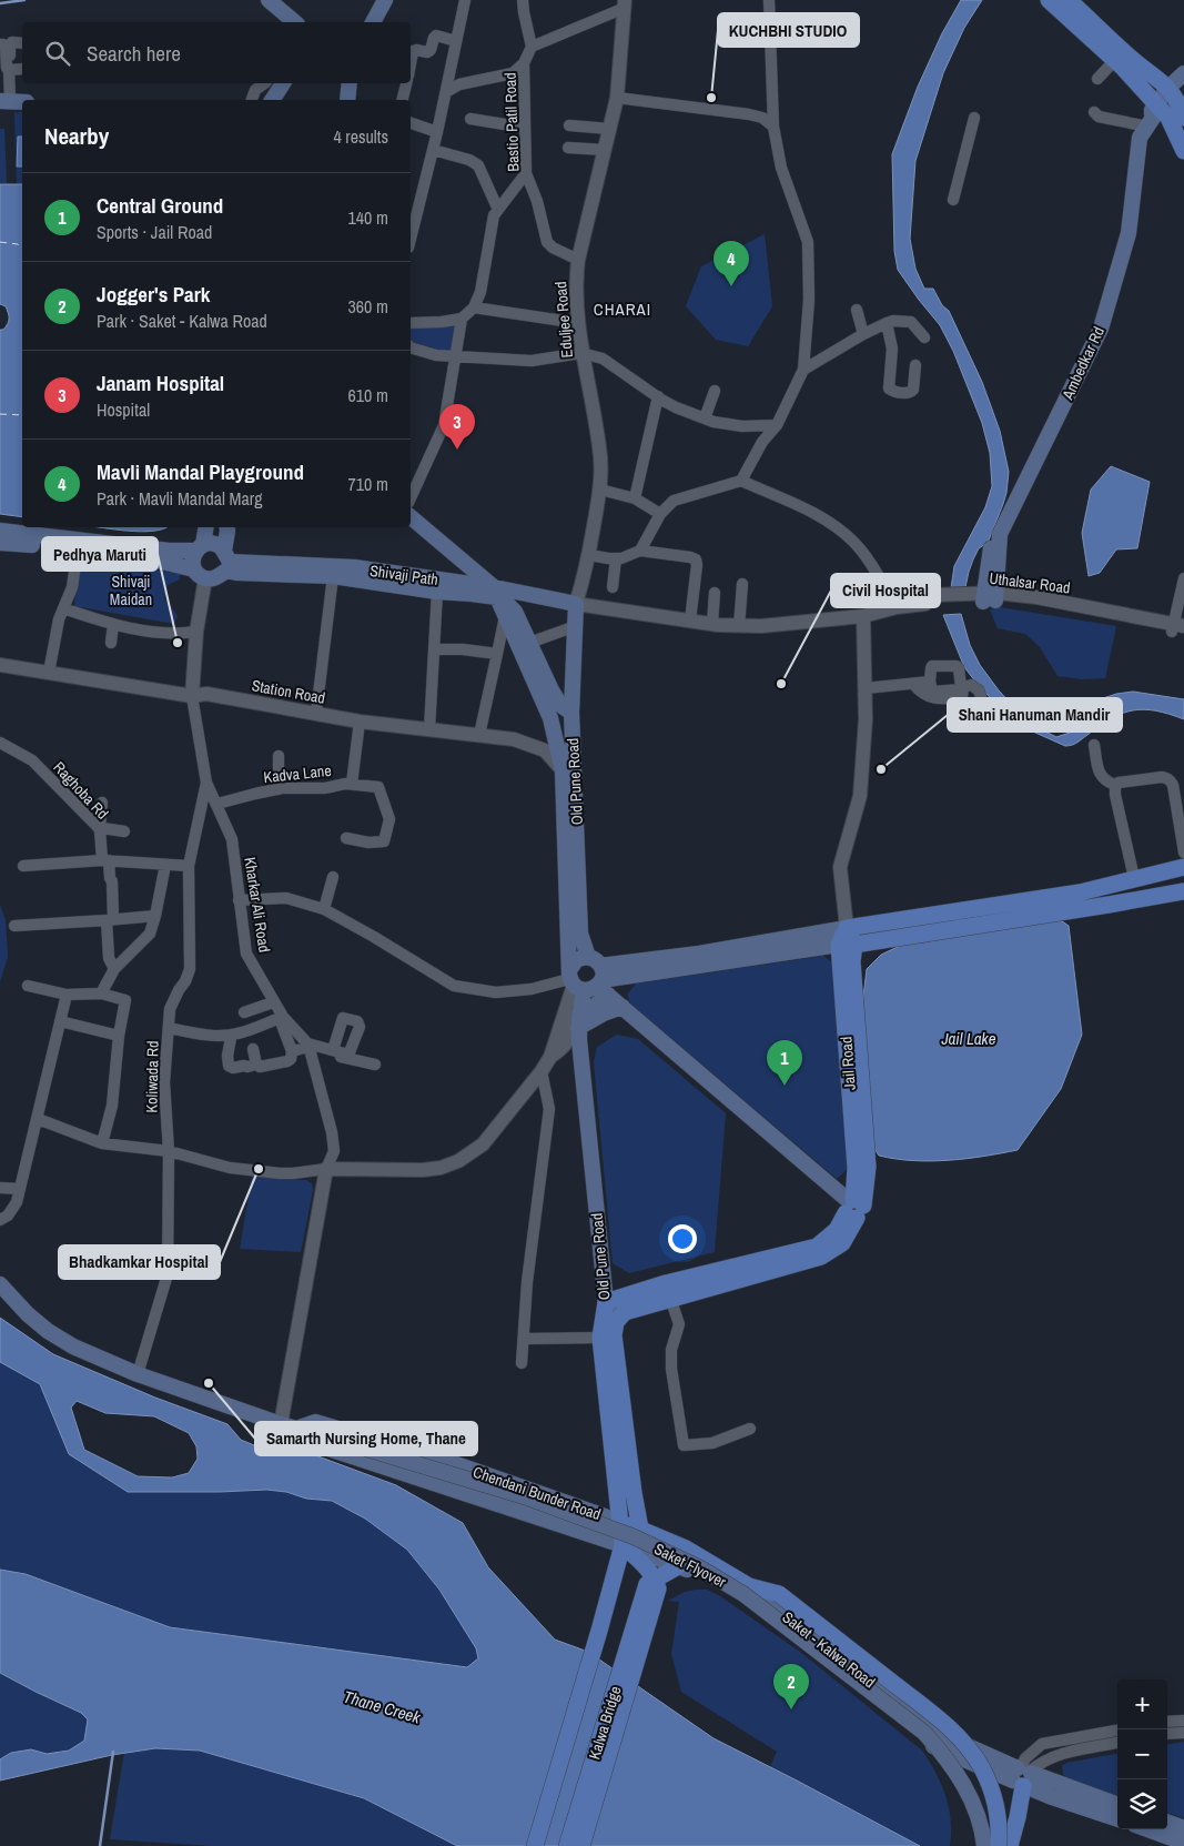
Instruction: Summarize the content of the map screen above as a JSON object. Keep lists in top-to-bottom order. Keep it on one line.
{"streets":{"main road":["Ambedkar Rd","Shivaji Path","Old Pune Road","Chendani Bunder Road","Saket Flyover","Saket - Kalwa Road","Kalwa Bridge"],"street":["Bastio Patil Road","Eduljee Road","Uthalsar Road","Station Road","Kadva Lane","Raghoba Rd","Kharkar Ali Road","Koliwada Rd"]},"crossings":[["Bastio Patil Road","Eduljee Road"],["Eduljee Road","Shivaji Path"],["Eduljee Road","Old Pune Road"],["Ambedkar Rd","Uthalsar Road"],["Shivaji Path","Old Pune Road"],["Station Road","Kadva Lane"],["Station Road","Old Pune Road"],["Station Road","Kharkar Ali Road"],["Kadva Lane","Kharkar Ali Road"],["Old Pune Road","Chendani Bunder Road"],["Old Pune Road","Saket - Kalwa Road"],["Kharkar Ali Road","Koliwada Rd"],["Koliwada Rd","Chendani Bunder Road"],["Chendani Bunder Road","Saket Flyover"]],"districts":["CHARAI"],"water":["Jail Lake","Thane Creek"],"parks":["Shivaji Maidan"],"places":["KUCHBHI STUDIO","Pedhya Maruti","Civil Hospital","Shani Hanuman Mandir","Bhadkamkar Hospital","Samarth Nursing Home, Thane"],"page":{"search":"Search here","heading":["Nearby","4 results"],"list":[{"mark":"1","name":"Central Ground","note":"Sports · Jail Road","value":"140 m"},{"mark":"2","name":"Jogger's Park","note":"Park · Saket - Kalwa Road","value":"360 m"},{"mark":"3","name":"Janam Hospital","note":"Hospital","value":"610 m"},{"mark":"4","name":"Mavli Mandal Playground","note":"Park · Mavli Mandal Marg","value":"710 m"}],"pins":["4","3","1","2"],"map_buttons":["+","−"]}}
